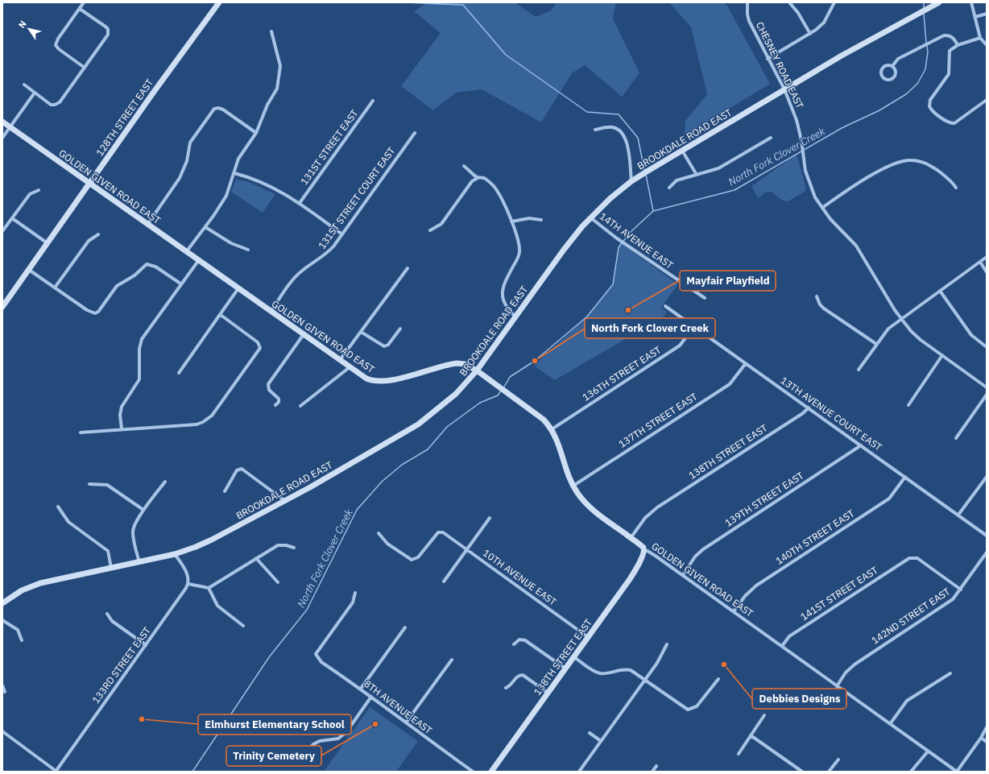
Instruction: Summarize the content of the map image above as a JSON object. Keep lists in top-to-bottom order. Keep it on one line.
{"streets":{"street":["CHESNEY ROAD EAST","128TH STREET EAST","BROOKDALE ROAD EAST","131ST STREET EAST","GOLDEN GIVEN ROAD EAST","131ST STREET COURT EAST","14TH AVENUE EAST","136TH STREET EAST","13TH AVENUE COURT EAST","137TH STREET EAST","138TH STREET EAST","139TH STREET EAST","140TH STREET EAST","10TH AVENUE EAST","141ST STREET EAST","142ND STREET EAST","133RD STREET EAST","8TH AVENUE EAST"]},"crossings":[["CHESNEY ROAD EAST","BROOKDALE ROAD EAST"],["128TH STREET EAST","GOLDEN GIVEN ROAD EAST"],["BROOKDALE ROAD EAST","GOLDEN GIVEN ROAD EAST"],["BROOKDALE ROAD EAST","14TH AVENUE EAST"],["GOLDEN GIVEN ROAD EAST","131ST STREET COURT EAST"],["GOLDEN GIVEN ROAD EAST","136TH STREET EAST"],["GOLDEN GIVEN ROAD EAST","137TH STREET EAST"],["GOLDEN GIVEN ROAD EAST","138TH STREET EAST"],["GOLDEN GIVEN ROAD EAST","139TH STREET EAST"],["GOLDEN GIVEN ROAD EAST","140TH STREET EAST"],["GOLDEN GIVEN ROAD EAST","141ST STREET EAST"],["GOLDEN GIVEN ROAD EAST","142ND STREET EAST"],["136TH STREET EAST","13TH AVENUE COURT EAST"],["13TH AVENUE COURT EAST","137TH STREET EAST"],["13TH AVENUE COURT EAST","138TH STREET EAST"],["13TH AVENUE COURT EAST","139TH STREET EAST"],["13TH AVENUE COURT EAST","140TH STREET EAST"],["138TH STREET EAST","10TH AVENUE EAST"],["141ST STREET EAST","142ND STREET EAST"]],"water":["North Fork Clover Creek"],"places":["Mayfair Playfield","North Fork Clover Creek","Debbies Designs","Elmhurst Elementary School","Trinity Cemetery"],"north":"top left"}
